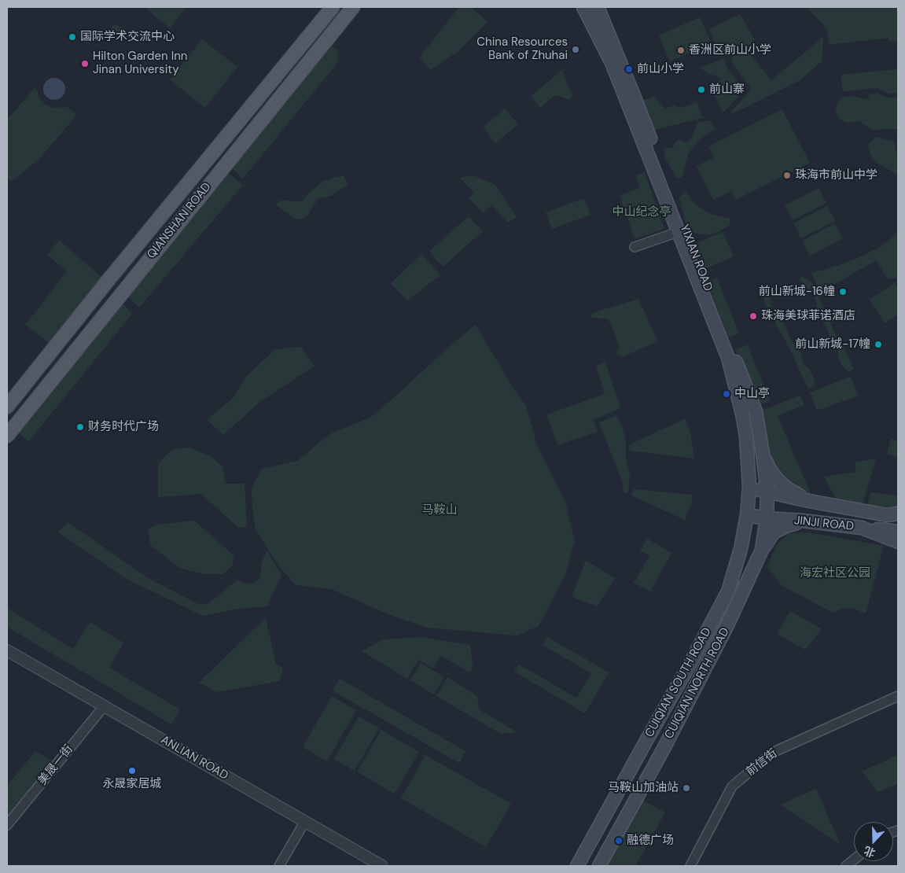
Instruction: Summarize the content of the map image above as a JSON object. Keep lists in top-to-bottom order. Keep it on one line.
{"streets":{"main road":["QIANSHAN ROAD","YIXIAN ROAD","JINJI ROAD","CUIQIAN SOUTH ROAD","CUIQIAN NORTH ROAD"],"street":["ANLIAN ROAD","前信街","美晟一街"]},"crossings":[["YIXIAN ROAD","JINJI ROAD"],["YIXIAN ROAD","CUIQIAN SOUTH ROAD"],["YIXIAN ROAD","CUIQIAN NORTH ROAD"],["JINJI ROAD","CUIQIAN SOUTH ROAD"],["JINJI ROAD","CUIQIAN NORTH ROAD"],["ANLIAN ROAD","美晟一街"]],"parks":["中山纪念亭","马鞍山","海宏社区公园"],"places":["国际学术交流中心","China Resources Bank of Zhuhai","香洲区前山小学","Hilton Garden Inn Jinan University","前山小学","前山寨","珠海市前山中学","前山新城-16幢","珠海美球菲诺酒店","前山新城-17幢","中山亭","财务时代广场","永晟家居城","马鞍山加油站","融德广场"],"north":"bottom"}
